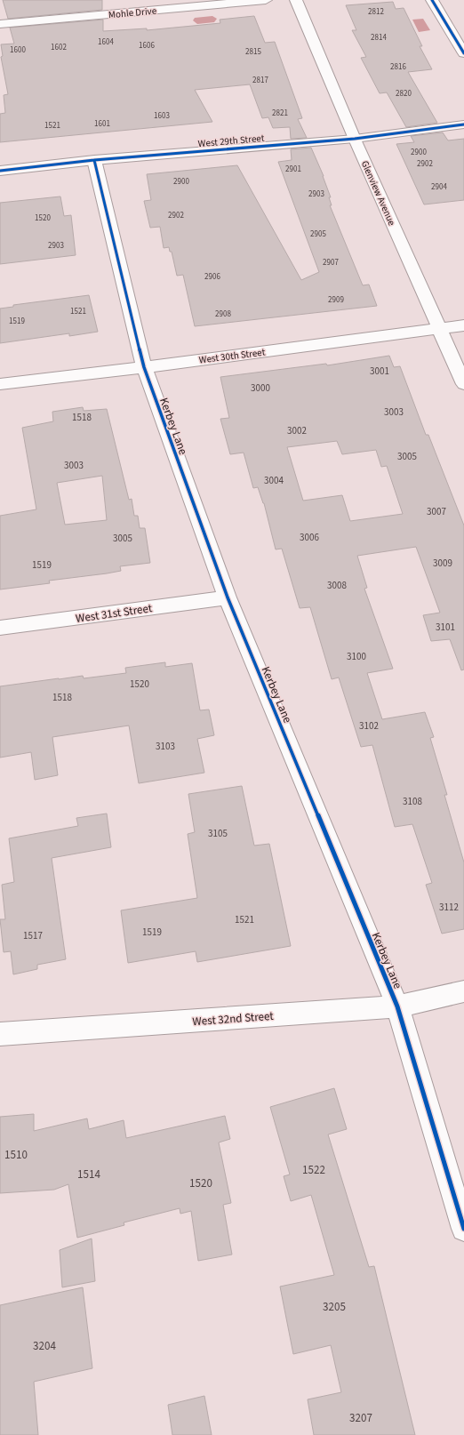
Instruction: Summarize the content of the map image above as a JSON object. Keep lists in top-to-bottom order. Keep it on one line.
{"streets":{"street":["Mohle Drive","West 29th Street","Glenview Avenue","West 30th Street","Kerbey Lane","West 31st Street","West 32nd Street"]},"crossings":[["West 29th Street","Glenview Avenue"],["West 29th Street","Kerbey Lane"],["Glenview Avenue","West 30th Street"],["West 30th Street","Kerbey Lane"],["Kerbey Lane","West 31st Street"],["Kerbey Lane","West 32nd Street"]],"house_numbers":["2812","2814","1604","1606","1602","1600","2815","2816","2817","2820","2821","1603","1601","1521","2900","2902","2901","2900","2904","2903","2902","1520","2905","2903","2907","2906","2909","1521","2908","1519","3001","3000","3003","1518","3002","3005","3003","3004","3007","3006","3005","3009","1519","3008","3101","3100","1520","1518","3102","3103","3108","3105","3112","1521","1519","1517","1510","1522","1514","1520","3205","3204","3207"]}
